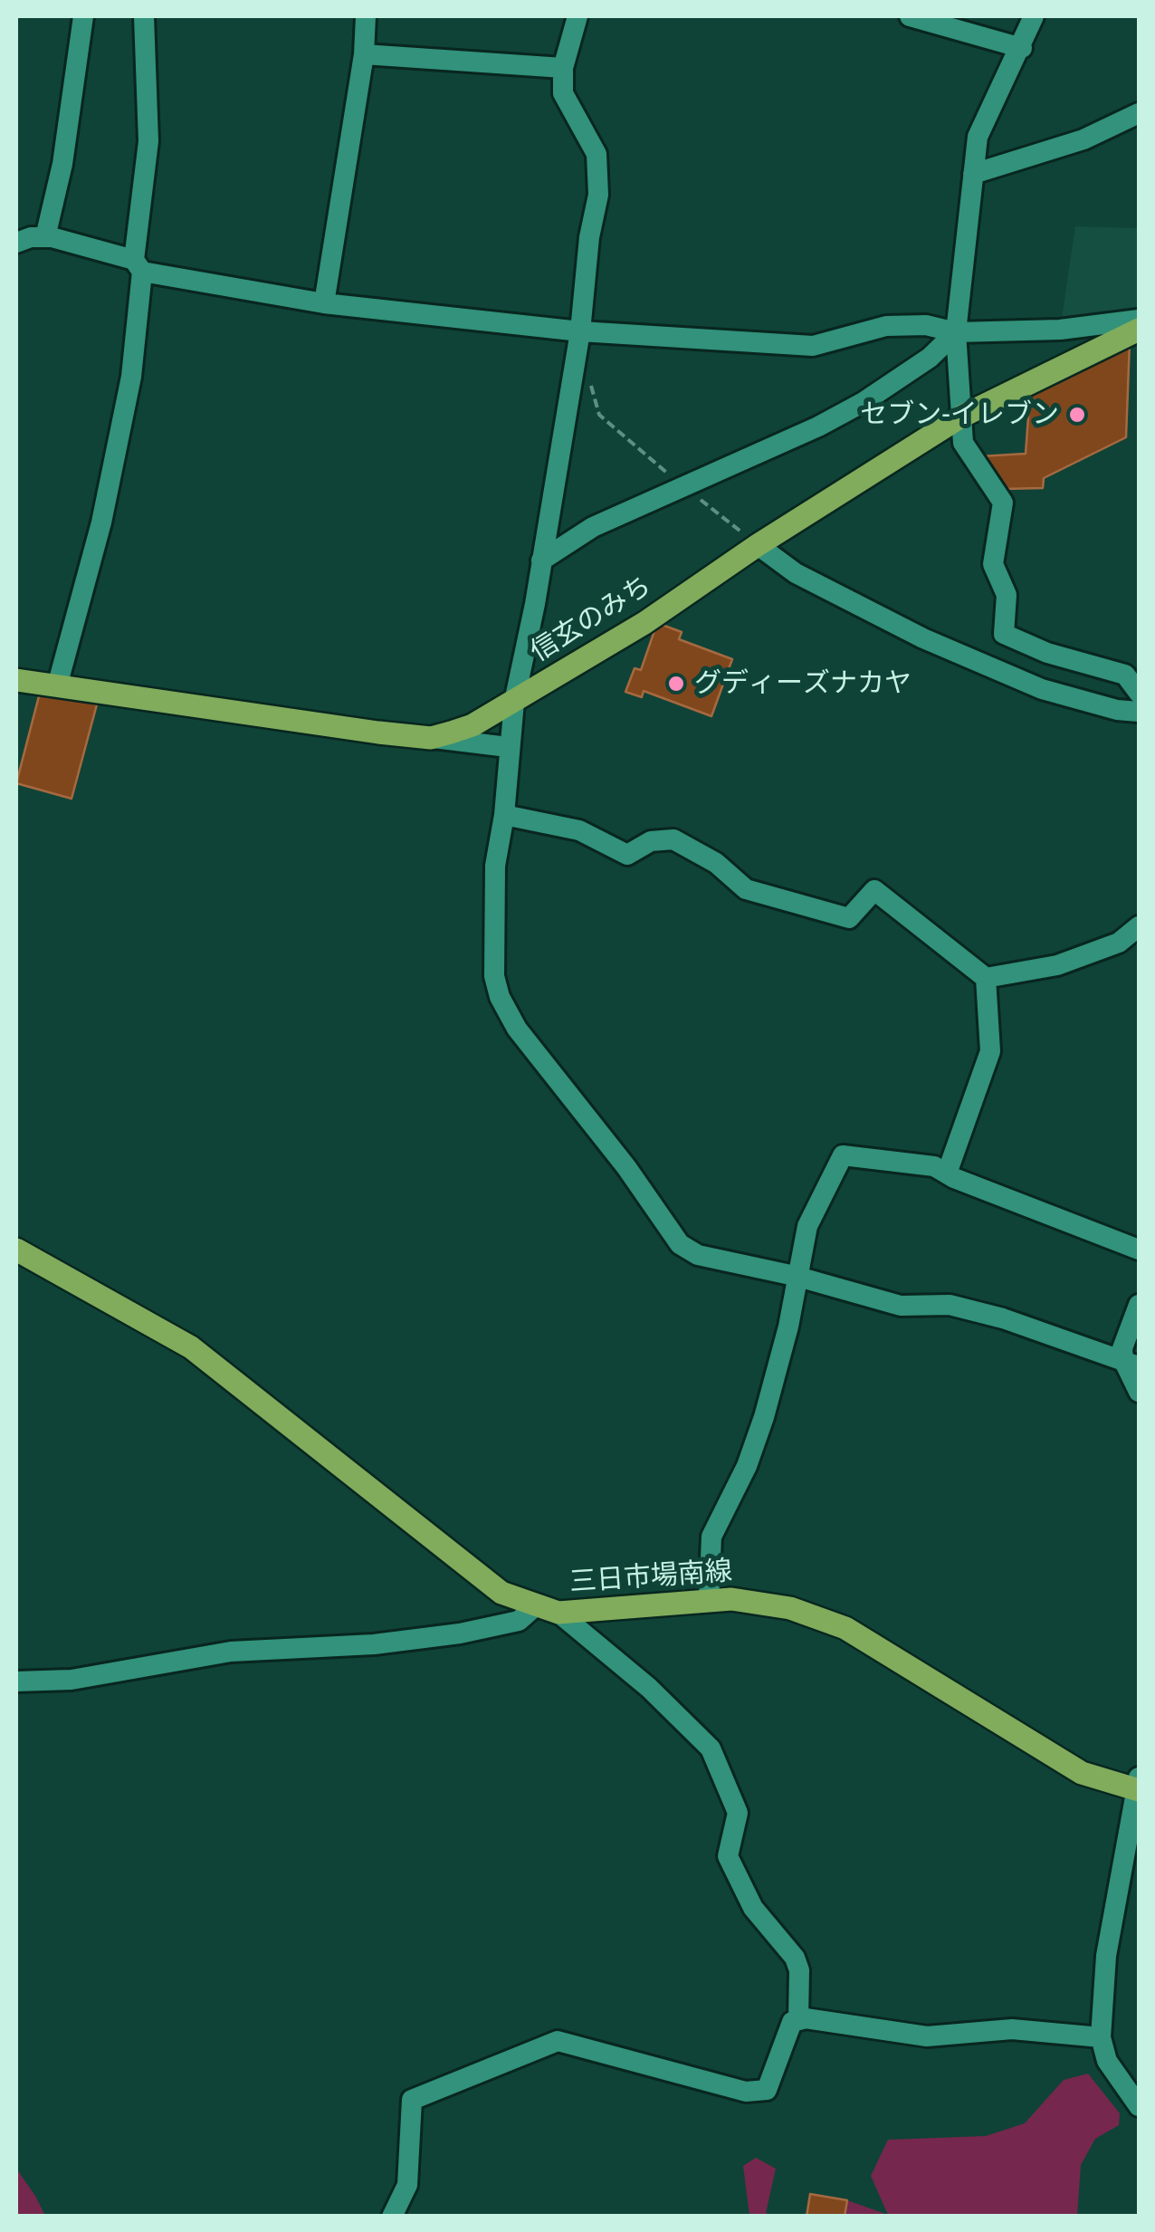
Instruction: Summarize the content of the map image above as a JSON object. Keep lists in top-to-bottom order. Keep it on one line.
{"streets":{"main road":["信玄のみち","三日市場南線"]},"places":["セブン-イレブン","グディーズナカヤ"]}
